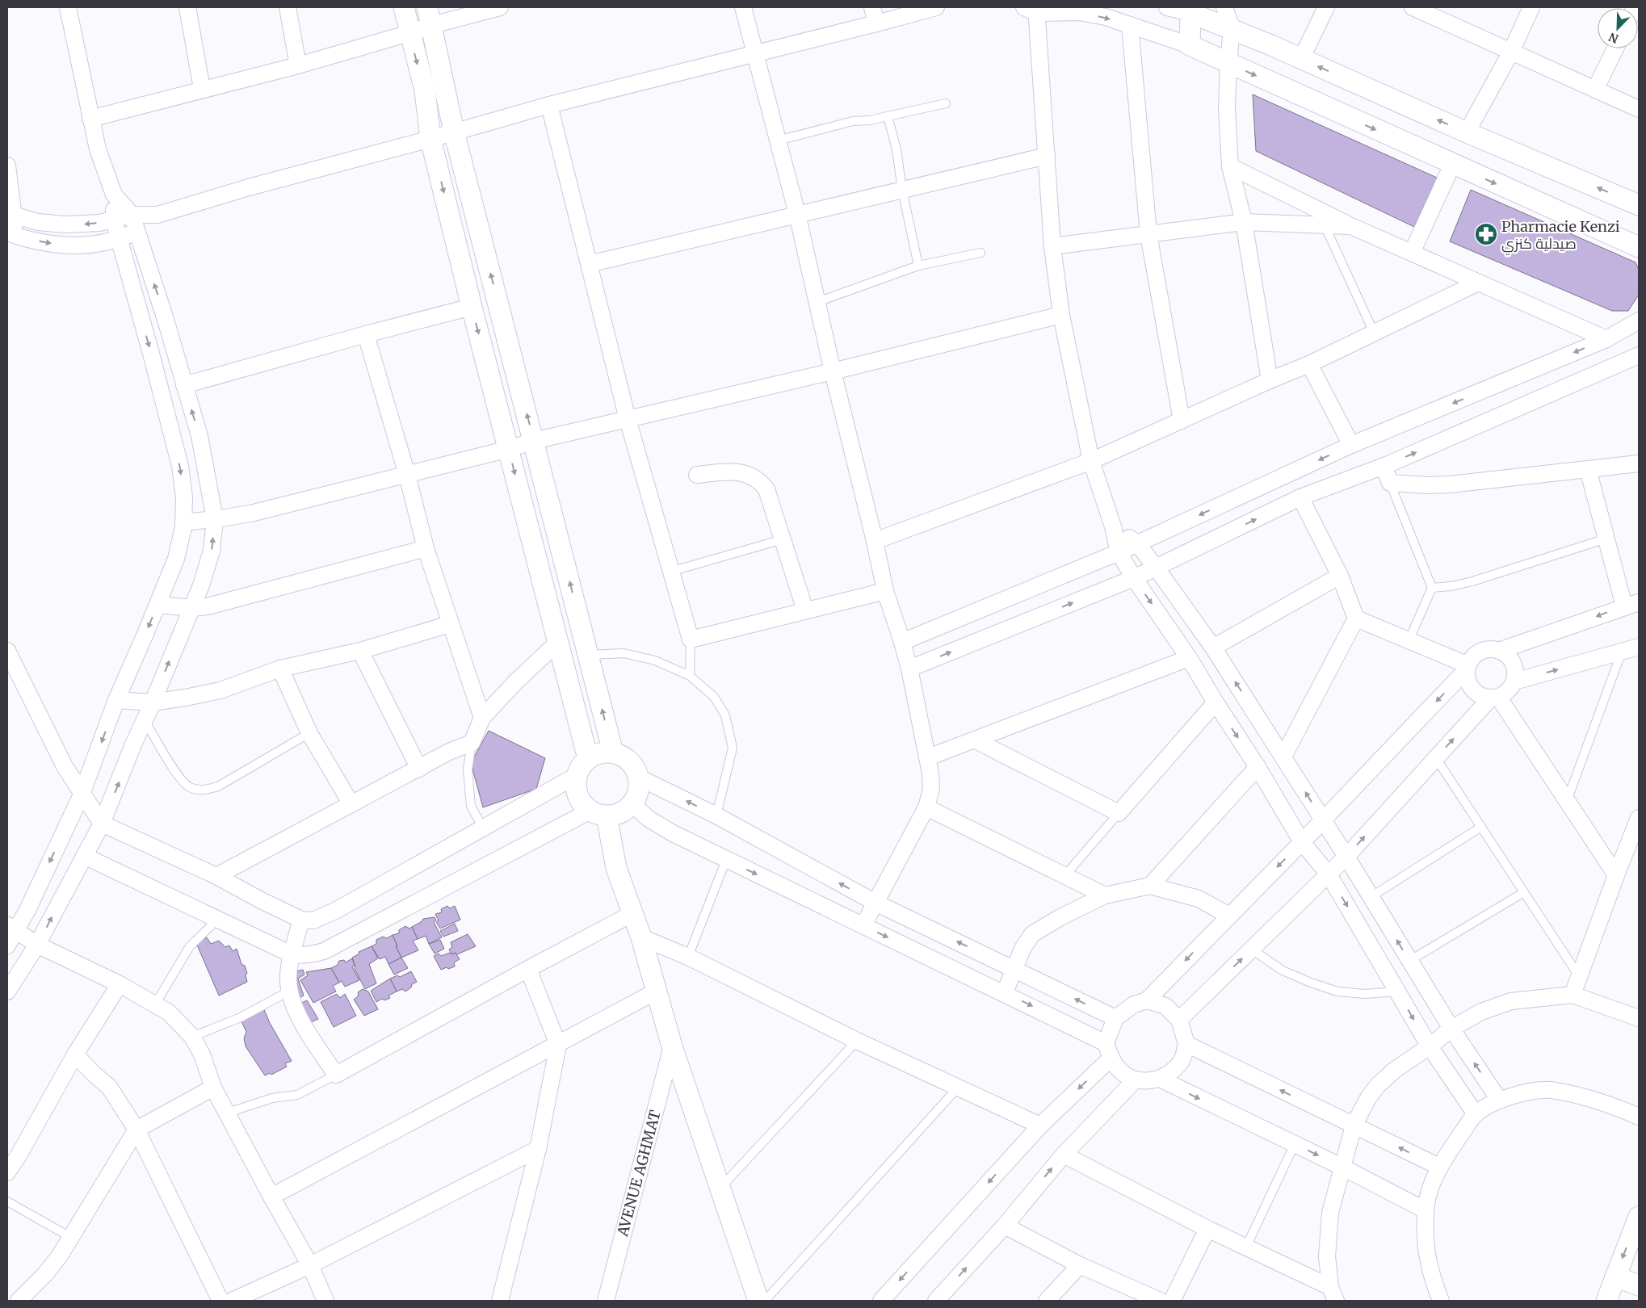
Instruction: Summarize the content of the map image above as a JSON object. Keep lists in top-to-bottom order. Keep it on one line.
{"streets":{"street":["AVENUE AGHMAT"]},"places":{"pharmacy":["Pharmacie Kenzi صيدلية كنزي"]},"north":"bottom left"}
